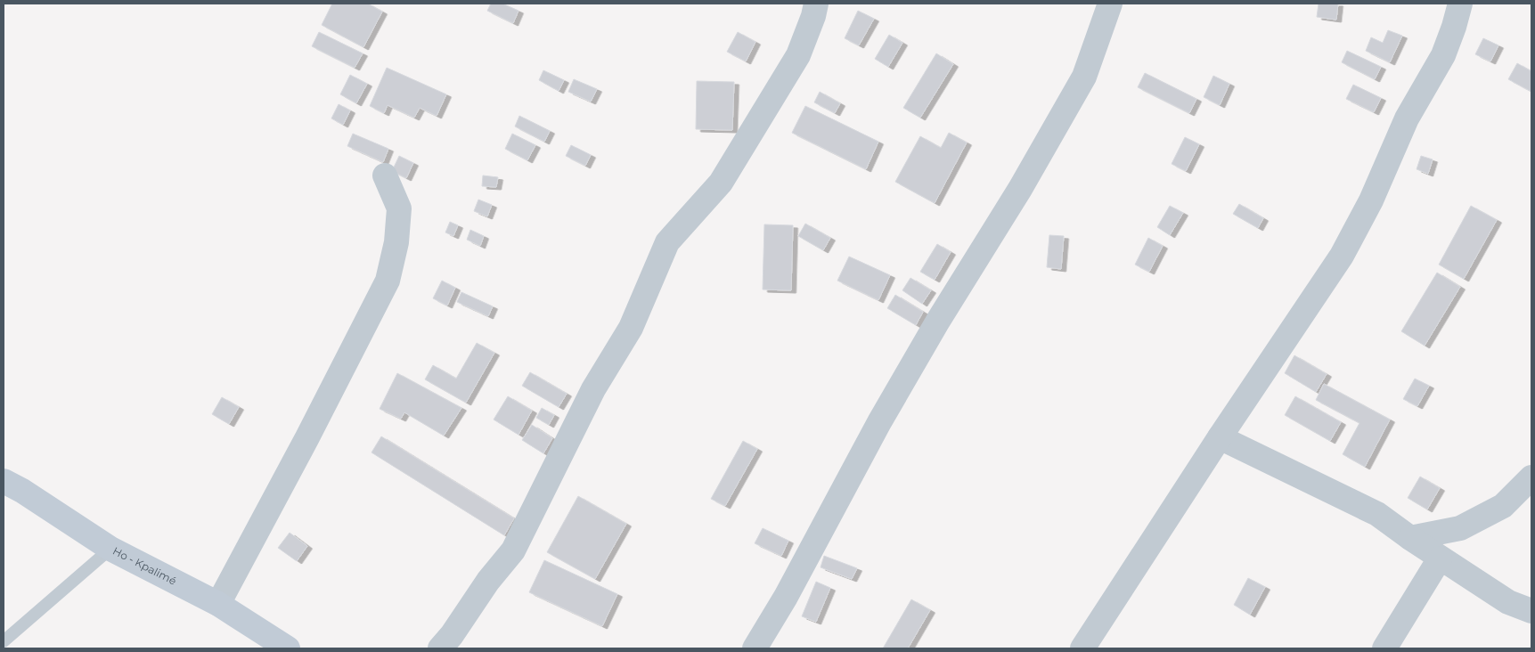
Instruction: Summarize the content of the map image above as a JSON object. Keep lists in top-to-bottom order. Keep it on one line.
{"streets":{"main road":["Ho - Kpalimé"]}}
